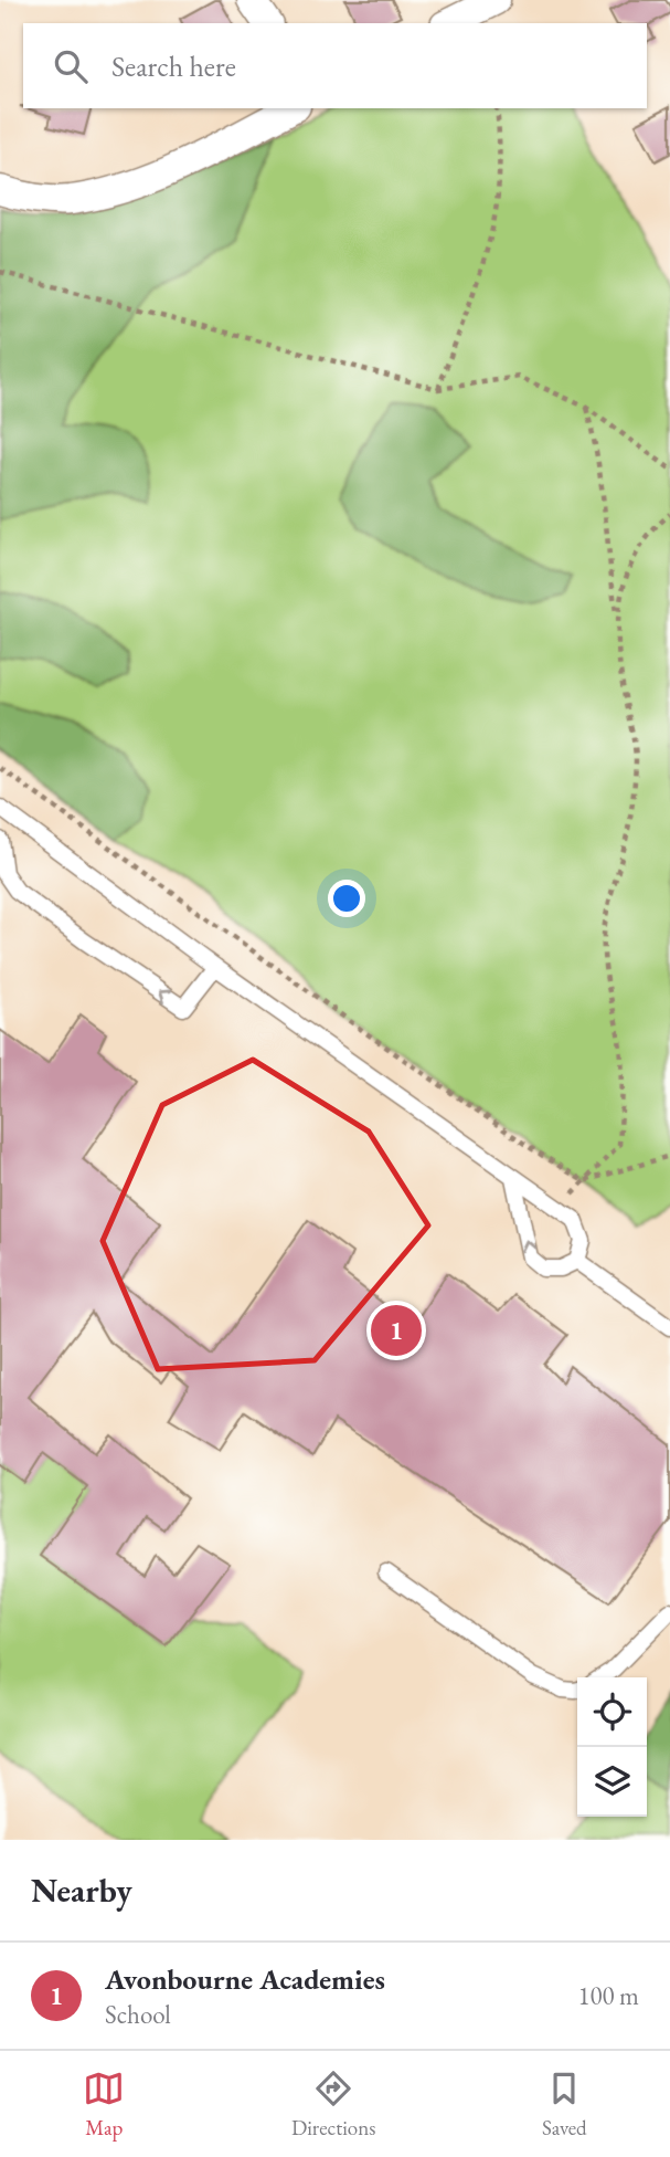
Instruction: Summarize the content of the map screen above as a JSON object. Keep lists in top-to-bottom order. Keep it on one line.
{"page":{"search":"Search here","pins":"1","heading":"Nearby","list":[{"mark":"1","name":"Avonbourne Academies","note":"School","value":"100 m"}],"nav":["Map","Directions","Saved"]}}
